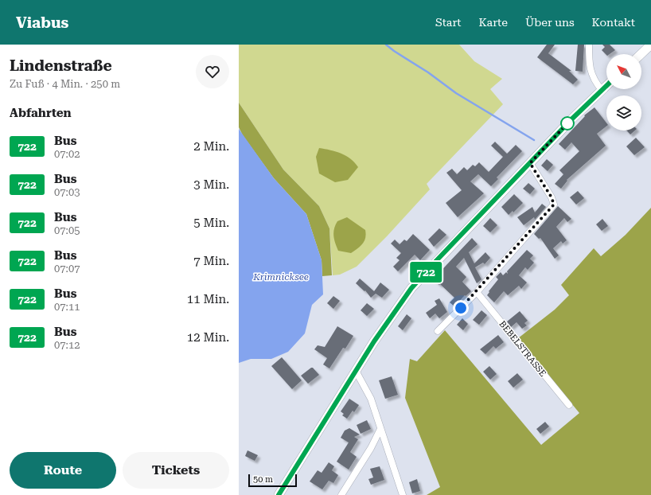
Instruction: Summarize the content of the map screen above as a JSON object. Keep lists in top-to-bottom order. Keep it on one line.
{"streets":{"street":["BEBELSTRASSE"]},"water":["Krimnicksee"],"lines":["bus line 722"],"scale_bar":"50 m","north":"top left","page":{"header":"Viabus","nav":["Start","Karte","Über uns","Kontakt"],"heading":[["Lindenstraße","Zu Fuß · 4 Min. · 250 m"],"Abfahrten"],"on_map":"722","list":[{"mark":"722","name":"Bus","note":"07:02","value":"2 Min."},{"mark":"722","name":"Bus","note":"07:03","value":"3 Min."},{"mark":"722","name":"Bus","note":"07:05","value":"5 Min."},{"mark":"722","name":"Bus","note":"07:07","value":"7 Min."},{"mark":"722","name":"Bus","note":"07:11","value":"11 Min."},{"mark":"722","name":"Bus","note":"07:12","value":"12 Min."}],"buttons":["Route","Tickets"],"scale":"50 m"}}
